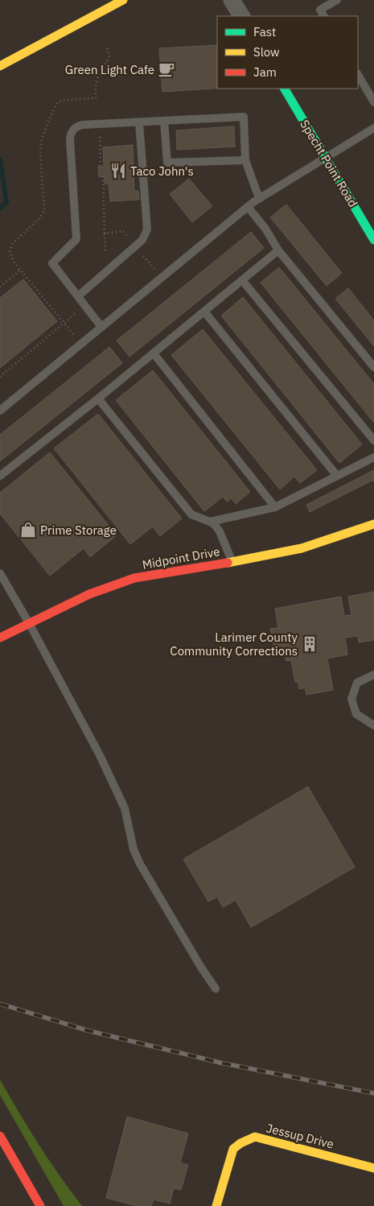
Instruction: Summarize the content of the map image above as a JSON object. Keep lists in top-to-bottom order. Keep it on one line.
{"streets":{"street":["Specht Point Road","Midpoint Drive","Jessup Drive"]},"places":{"cafe":["Green Light Cafe"],"restaurant":["Taco John's"],"shop":["Prime Storage"],"building":["Larimer County Community Corrections"]},"legend":["Fast","Slow","Jam"]}
